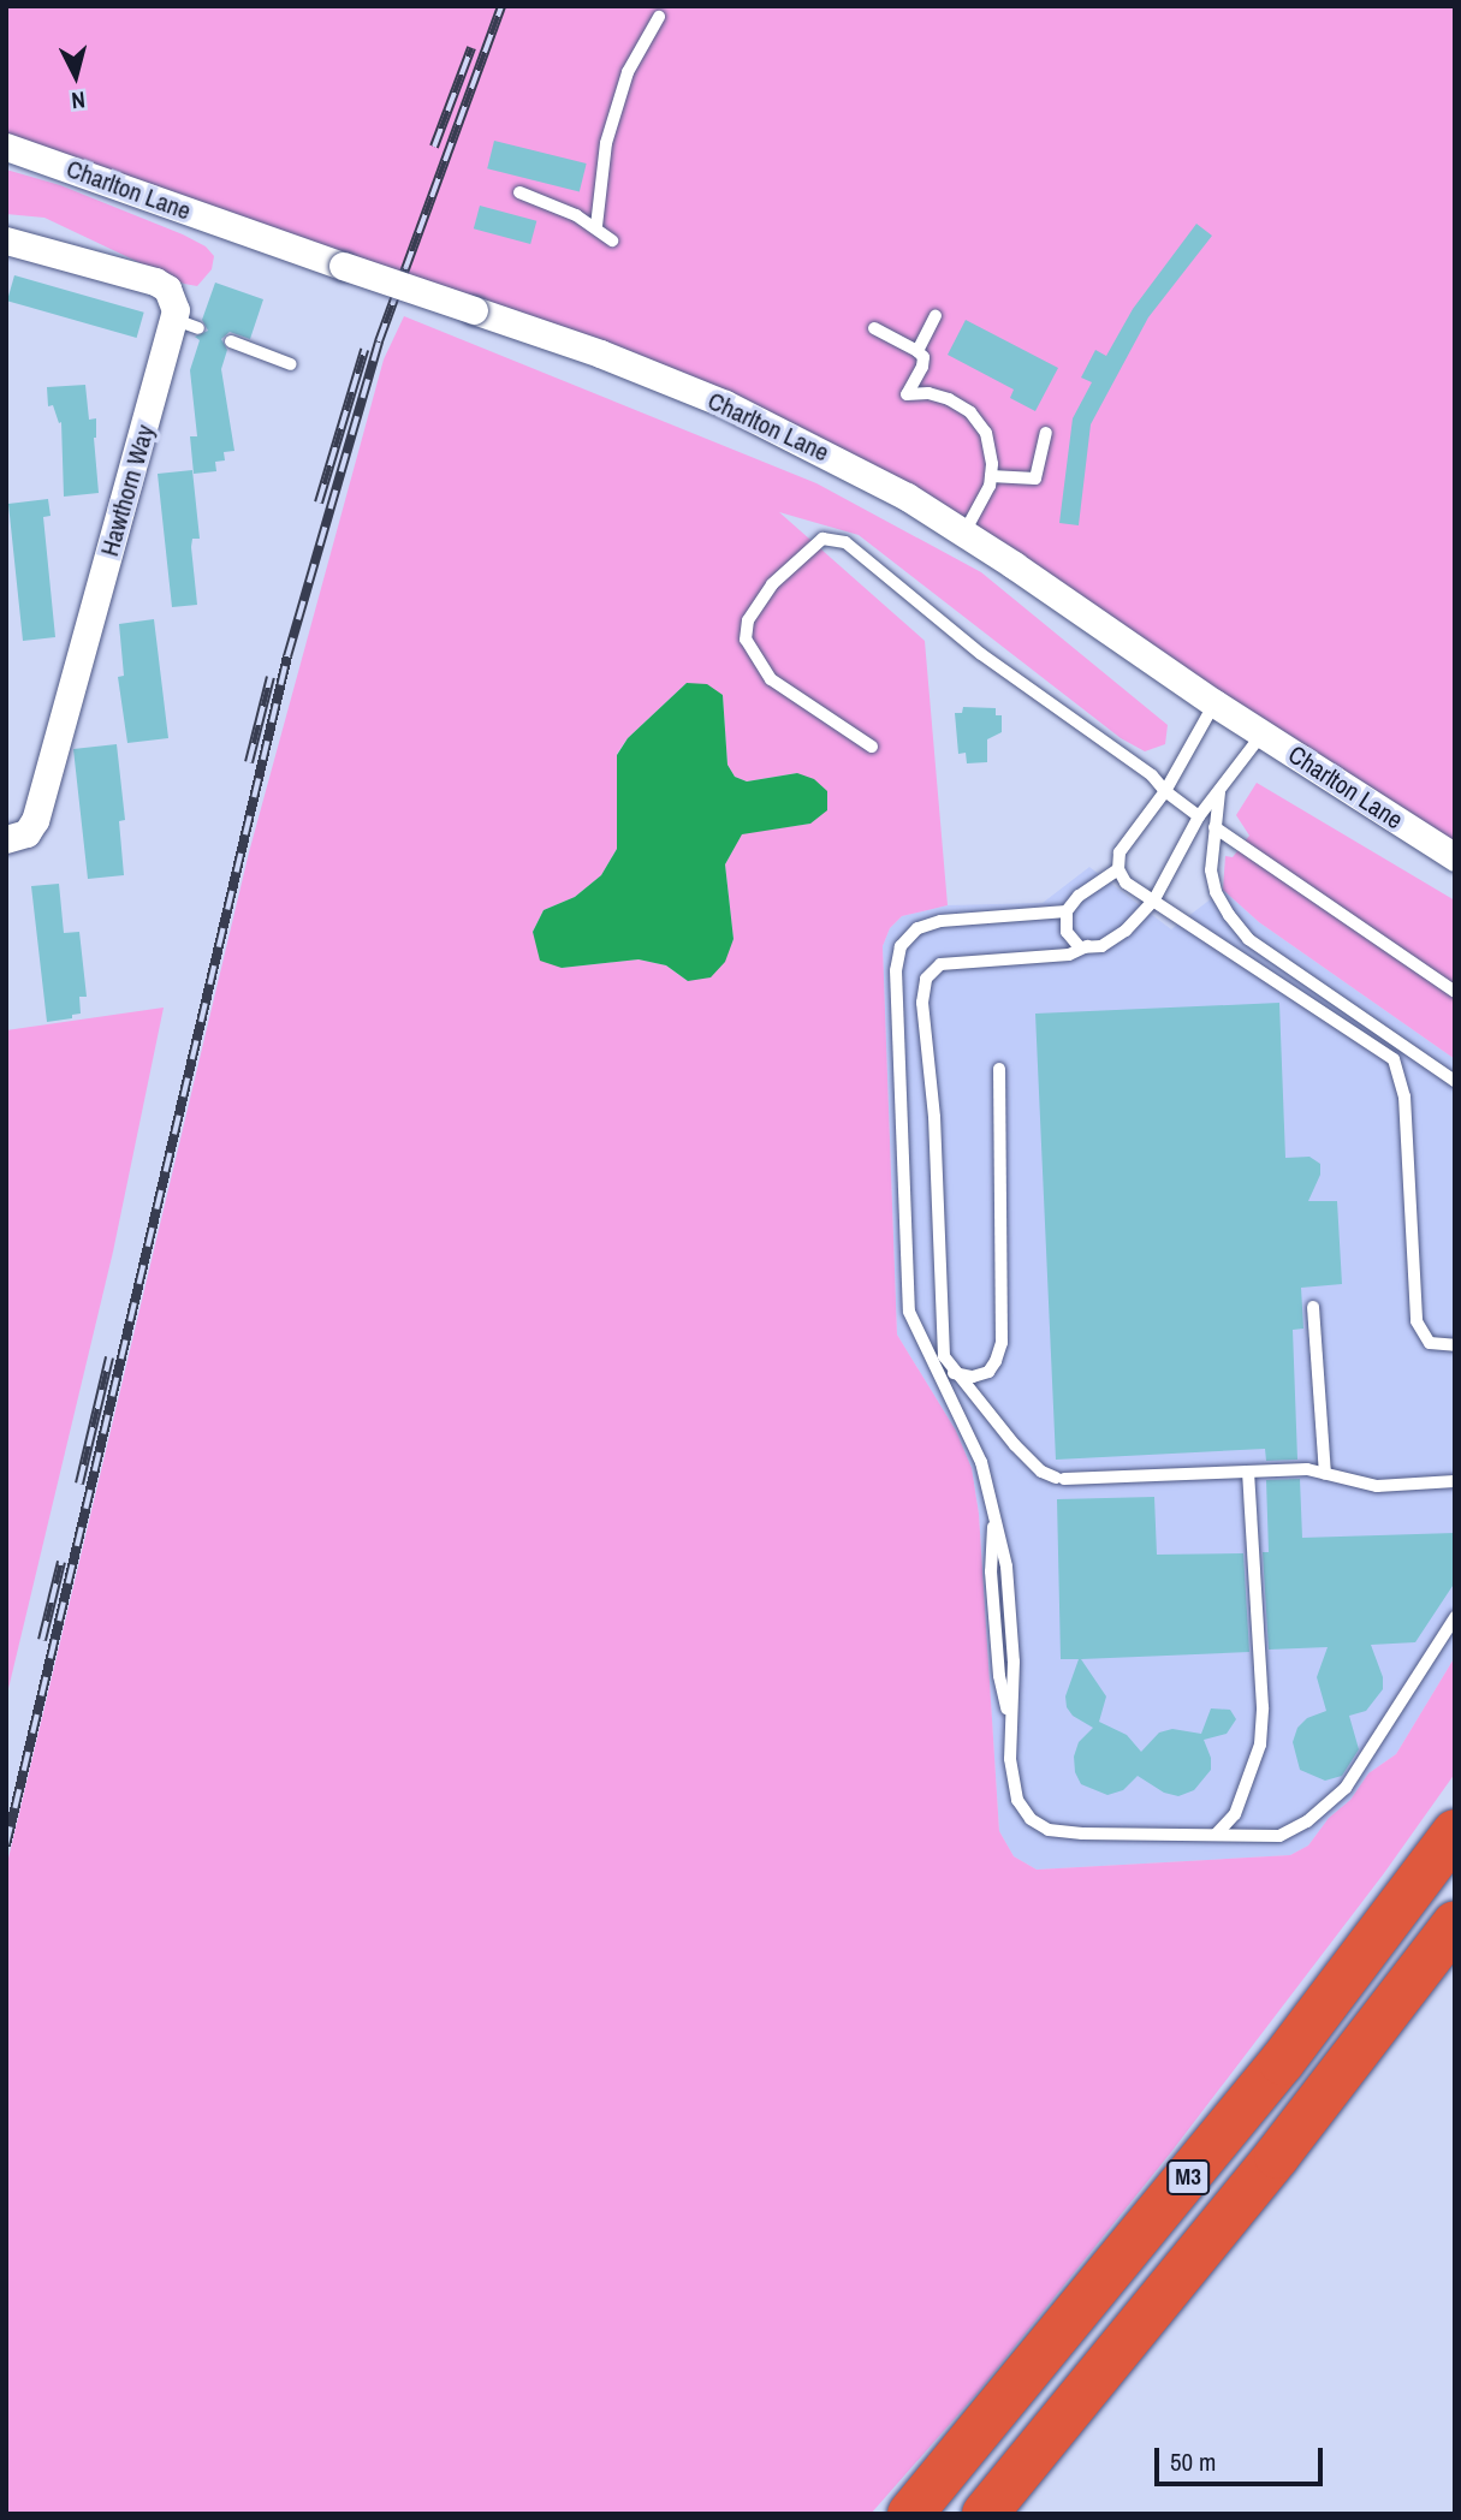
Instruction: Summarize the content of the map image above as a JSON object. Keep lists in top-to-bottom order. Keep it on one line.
{"streets":{"highway":["M3"],"street":["Charlton Lane","Hawthorn Way"]},"scale_bar":"50 m","north":"bottom"}
